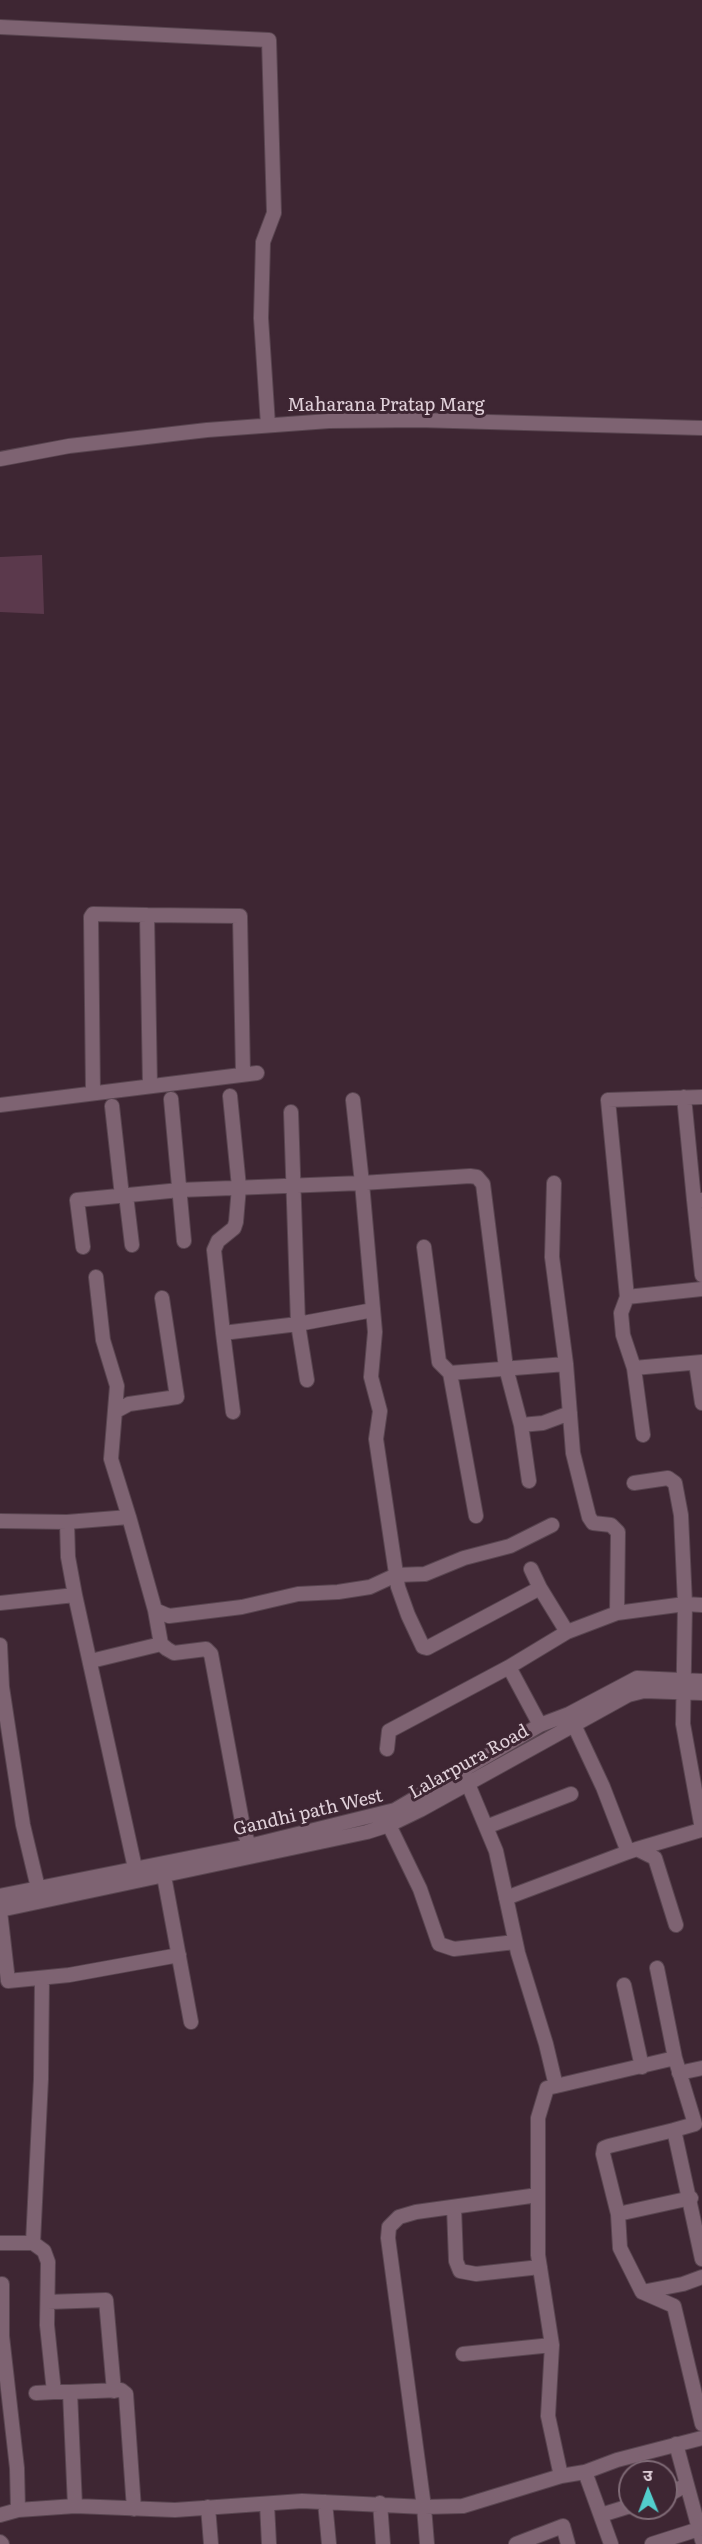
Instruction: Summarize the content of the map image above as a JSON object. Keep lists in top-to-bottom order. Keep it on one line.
{"streets":{"street":["Maharana Pratap Marg","Lalarpura Road","Gandhi path West"]},"crossings":[["Lalarpura Road","Gandhi path West"]],"north":"top"}
